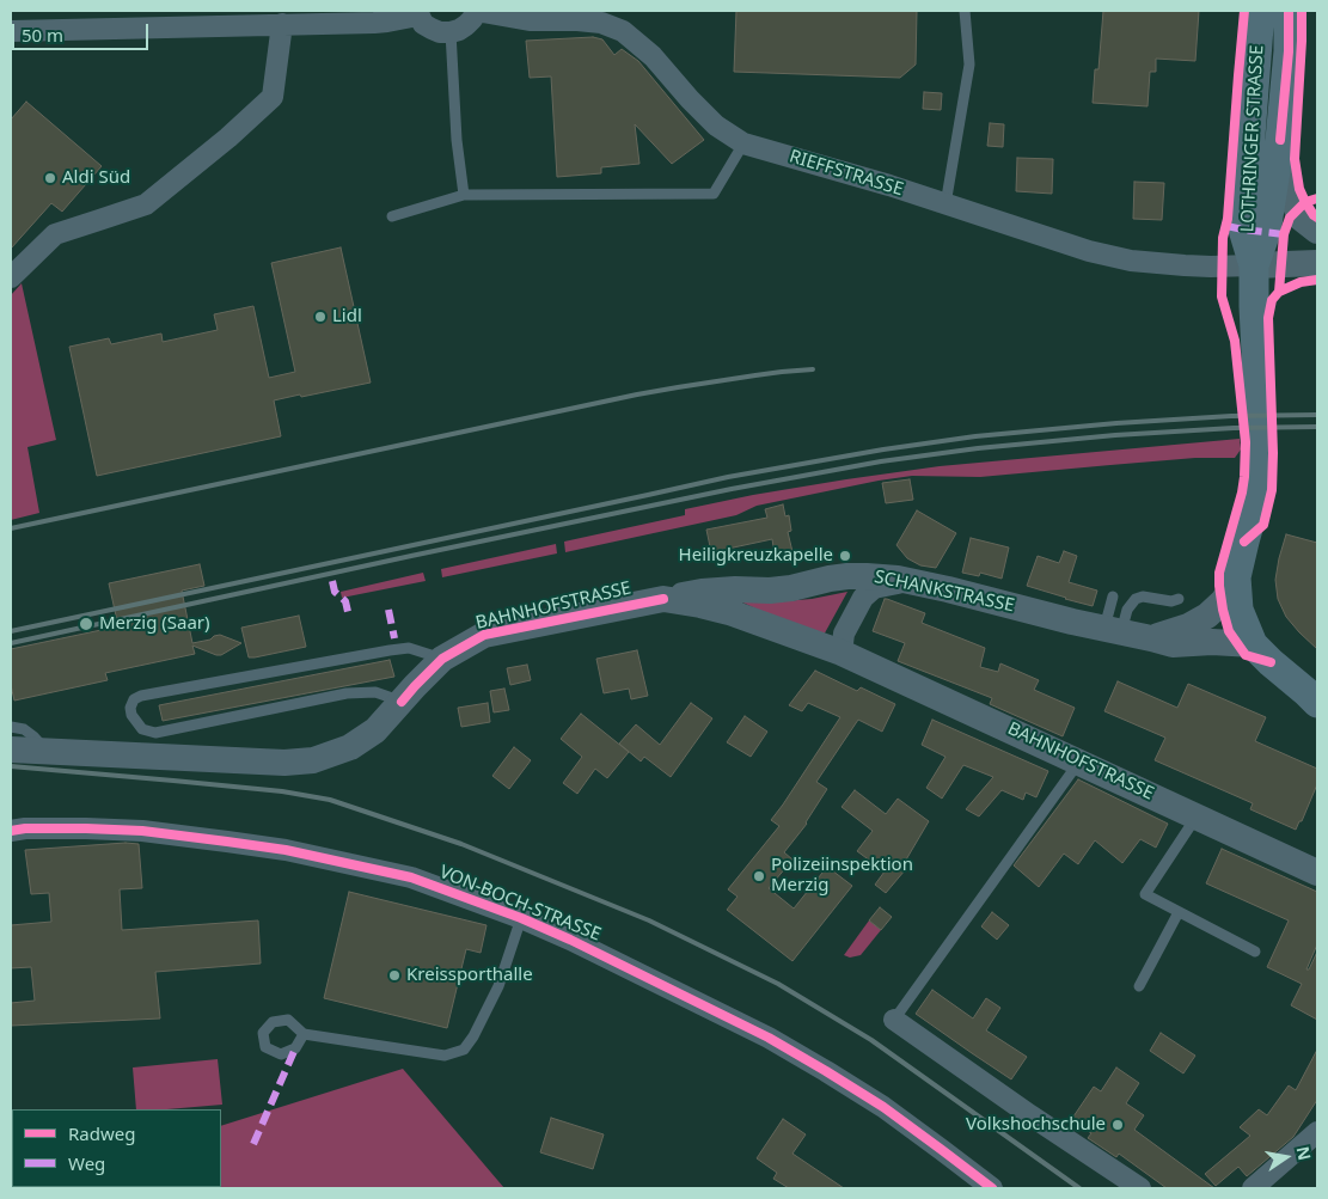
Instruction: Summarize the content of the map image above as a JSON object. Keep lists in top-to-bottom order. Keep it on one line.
{"streets":{"main road":["LOTHRINGER STRASSE"],"street":["RIEFFSTRASSE","SCHANKSTRASSE","BAHNHOFSTRASSE","VON-BOCH-STRASSE"]},"crossings":[["LOTHRINGER STRASSE","RIEFFSTRASSE"],["LOTHRINGER STRASSE","SCHANKSTRASSE"],["SCHANKSTRASSE","BAHNHOFSTRASSE"]],"places":["Aldi Süd","Lidl","Heiligkreuzkapelle","Merzig (Saar)","Polizeiinspektion Merzig","Kreissporthalle","Volkshochschule"],"legend":["Radweg","Weg"],"scale_bar":"50 m","north":"right"}
